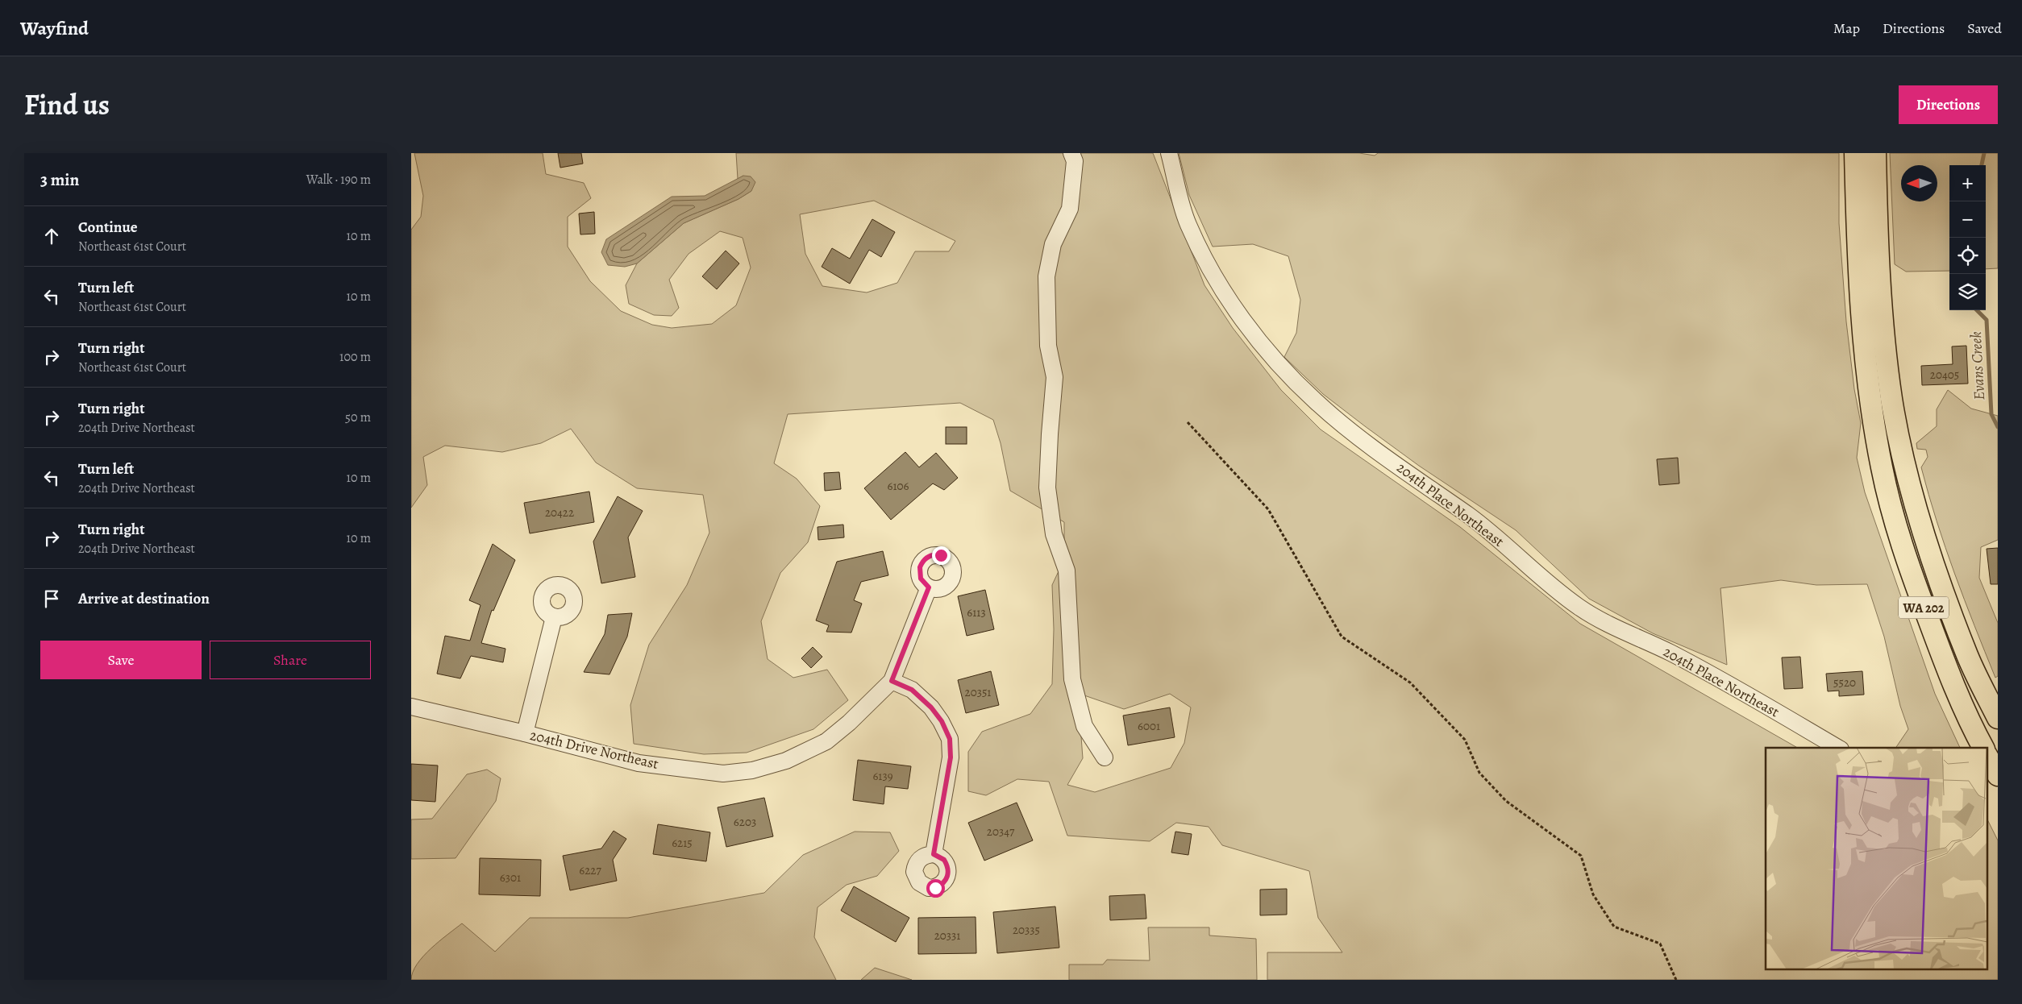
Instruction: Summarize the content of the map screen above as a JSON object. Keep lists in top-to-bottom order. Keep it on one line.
{"streets":{"main road":["WA 202"],"street":["204th Place Northeast","204th Drive Northeast"]},"water":["Evans Creek"],"house_numbers":["20405","6106","20422","6113","5520","20351","6001","6139","6203","20347","6215","6227","6301","20335","20331"],"north":"left","page":{"header":"Wayfind","nav":["Map","Directions","Saved"],"title":"Find us","buttons":["Directions",["Save","Share"]],"heading":["3 min","Walk · 190 m"],"map_buttons":["+","−"],"list":[["Continue","Northeast 61st Court","10 m"],["Turn left","Northeast 61st Court","10 m"],["Turn right","Northeast 61st Court","100 m"],["Turn right","204th Drive Northeast","50 m"],["Turn left","204th Drive Northeast","10 m"],["Turn right","204th Drive Northeast","10 m"],"Arrive at destination"]}}
